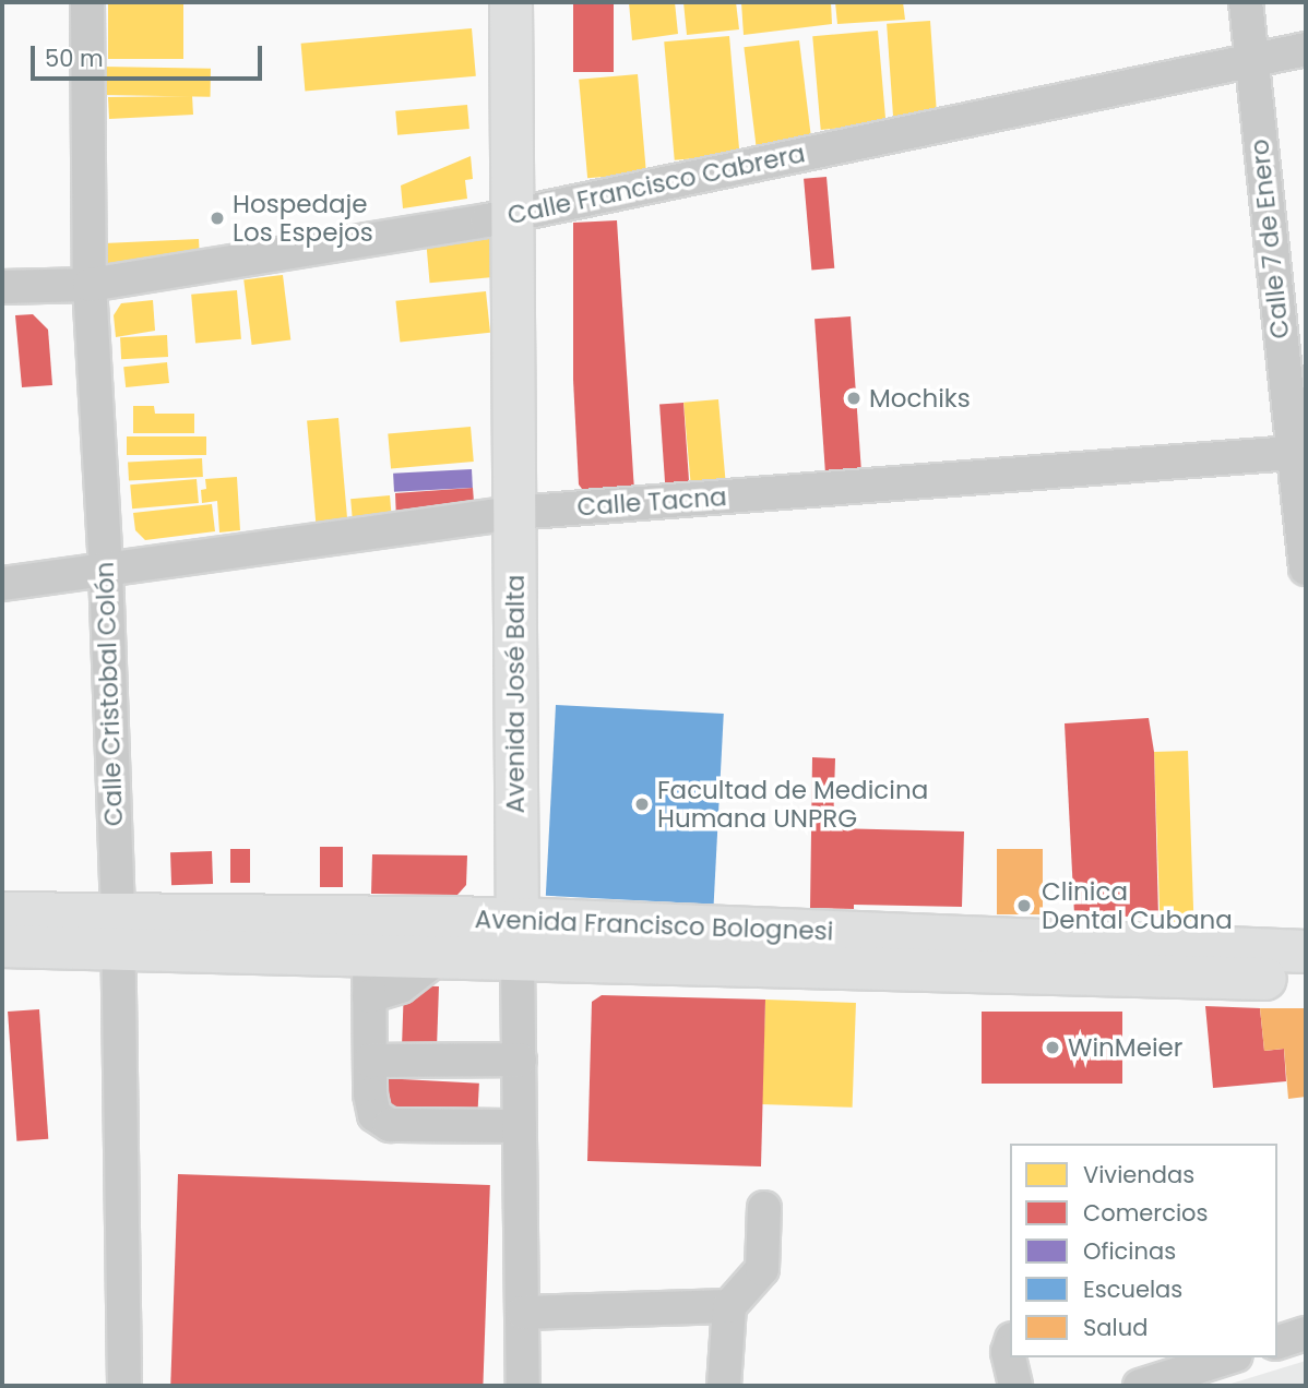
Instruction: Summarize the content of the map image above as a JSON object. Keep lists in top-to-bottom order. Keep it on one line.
{"streets":{"main road":["Avenida José Balta","Avenida Francisco Bolognesi"],"street":["Calle Francisco Cabrera","Calle 7 de Enero","Calle Tacna","Calle Cristobal Colón"]},"crossings":[["Calle Francisco Cabrera","Calle 7 de Enero"],["Calle Francisco Cabrera","Calle Cristobal Colón"],["Calle Francisco Cabrera","Avenida José Balta"],["Calle 7 de Enero","Calle Tacna"],["Calle Tacna","Calle Cristobal Colón"],["Calle Tacna","Avenida José Balta"],["Calle Cristobal Colón","Avenida Francisco Bolognesi"],["Avenida José Balta","Avenida Francisco Bolognesi"]],"places":["Hospedaje Los Espejos","Mochiks","Facultad de Medicina Humana UNPRG","Clinica Dental Cubana","WinMeier"],"legend":["Viviendas","Comercios","Oficinas","Escuelas","Salud"],"scale_bar":"50 m"}
